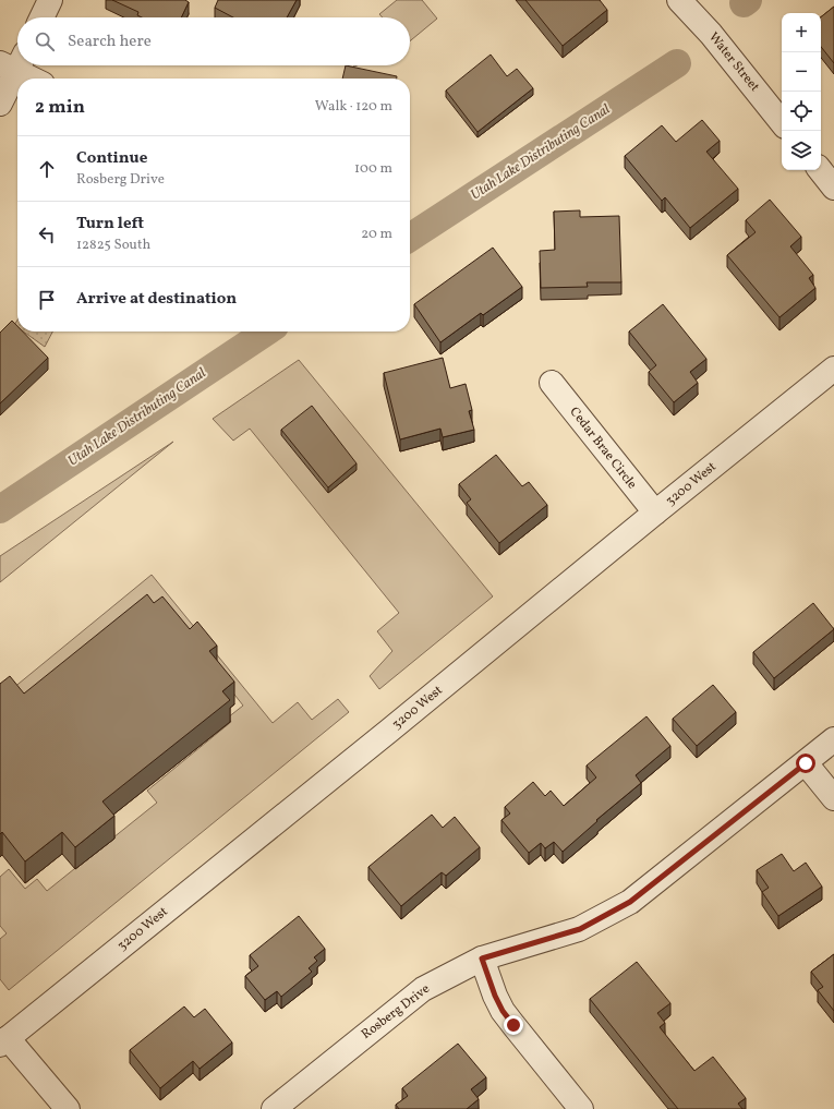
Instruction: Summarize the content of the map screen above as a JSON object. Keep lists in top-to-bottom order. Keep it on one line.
{"streets":{"street":["Water Street","Cedar Brae Circle","3200 West","Rosberg Drive"]},"crossings":[["Cedar Brae Circle","3200 West"]],"water":["Utah Lake Distributing Canal"],"page":{"map_buttons":["+","−"],"search":"Search here","heading":["2 min","Walk · 120 m"],"list":[["Continue","Rosberg Drive","100 m"],["Turn left","12825 South","20 m"],"Arrive at destination"]}}
